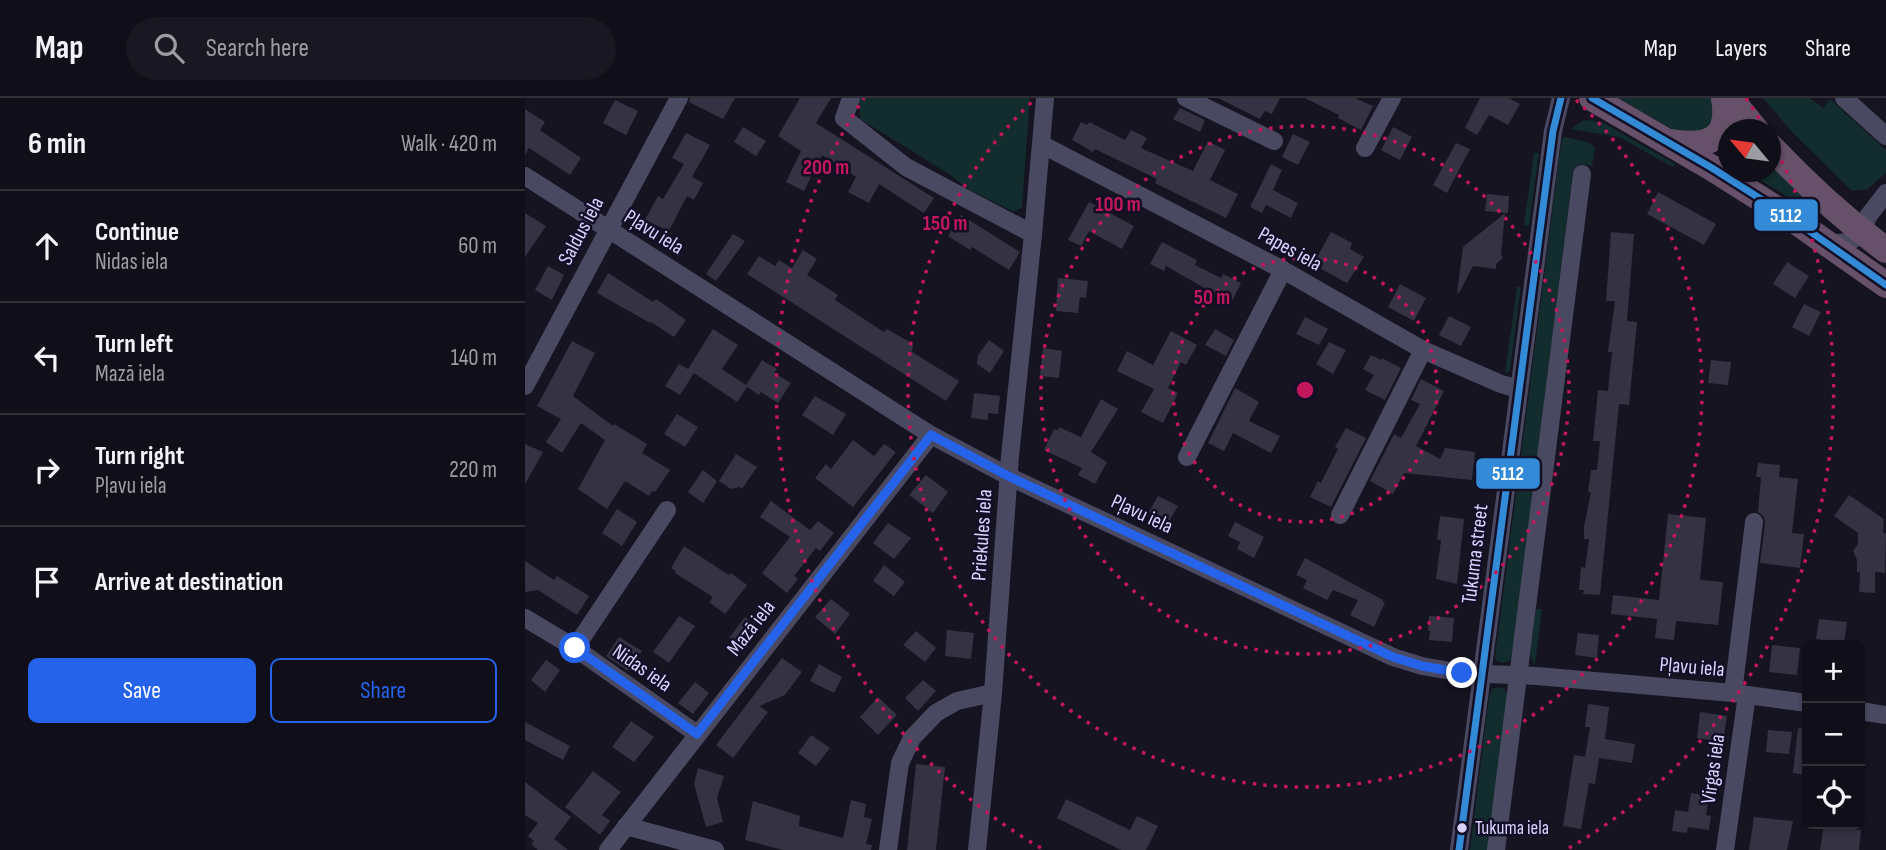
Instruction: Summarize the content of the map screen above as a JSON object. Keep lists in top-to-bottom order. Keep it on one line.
{"streets":{"street":["Saldus iela","Pļavu iela","Papes iela","Priekules iela","Tukuma street","Mazā iela","Nidas iela","Virgas iela"]},"crossings":[["Saldus iela","Pļavu iela"],["Pļavu iela","Priekules iela"],["Pļavu iela","Tukuma street"],["Pļavu iela","Mazā iela"],["Pļavu iela","Virgas iela"],["Papes iela","Priekules iela"],["Papes iela","Tukuma street"],["Mazā iela","Nidas iela"]],"places":["Tukuma iela"],"lines":["transit line 5112"],"north":"top left","page":{"header":"Map","search":"Search here","nav":["Map","Layers","Share"],"heading":["6 min","Walk · 420 m"],"list":[["Continue","Nidas iela","60 m"],["Turn left","Mazā iela","140 m"],["Turn right","Pļavu iela","220 m"],"Arrive at destination"],"buttons":["Save","Share"],"map_buttons":["+","−"]},"rings":["200 m","100 m","150 m","50 m"]}
